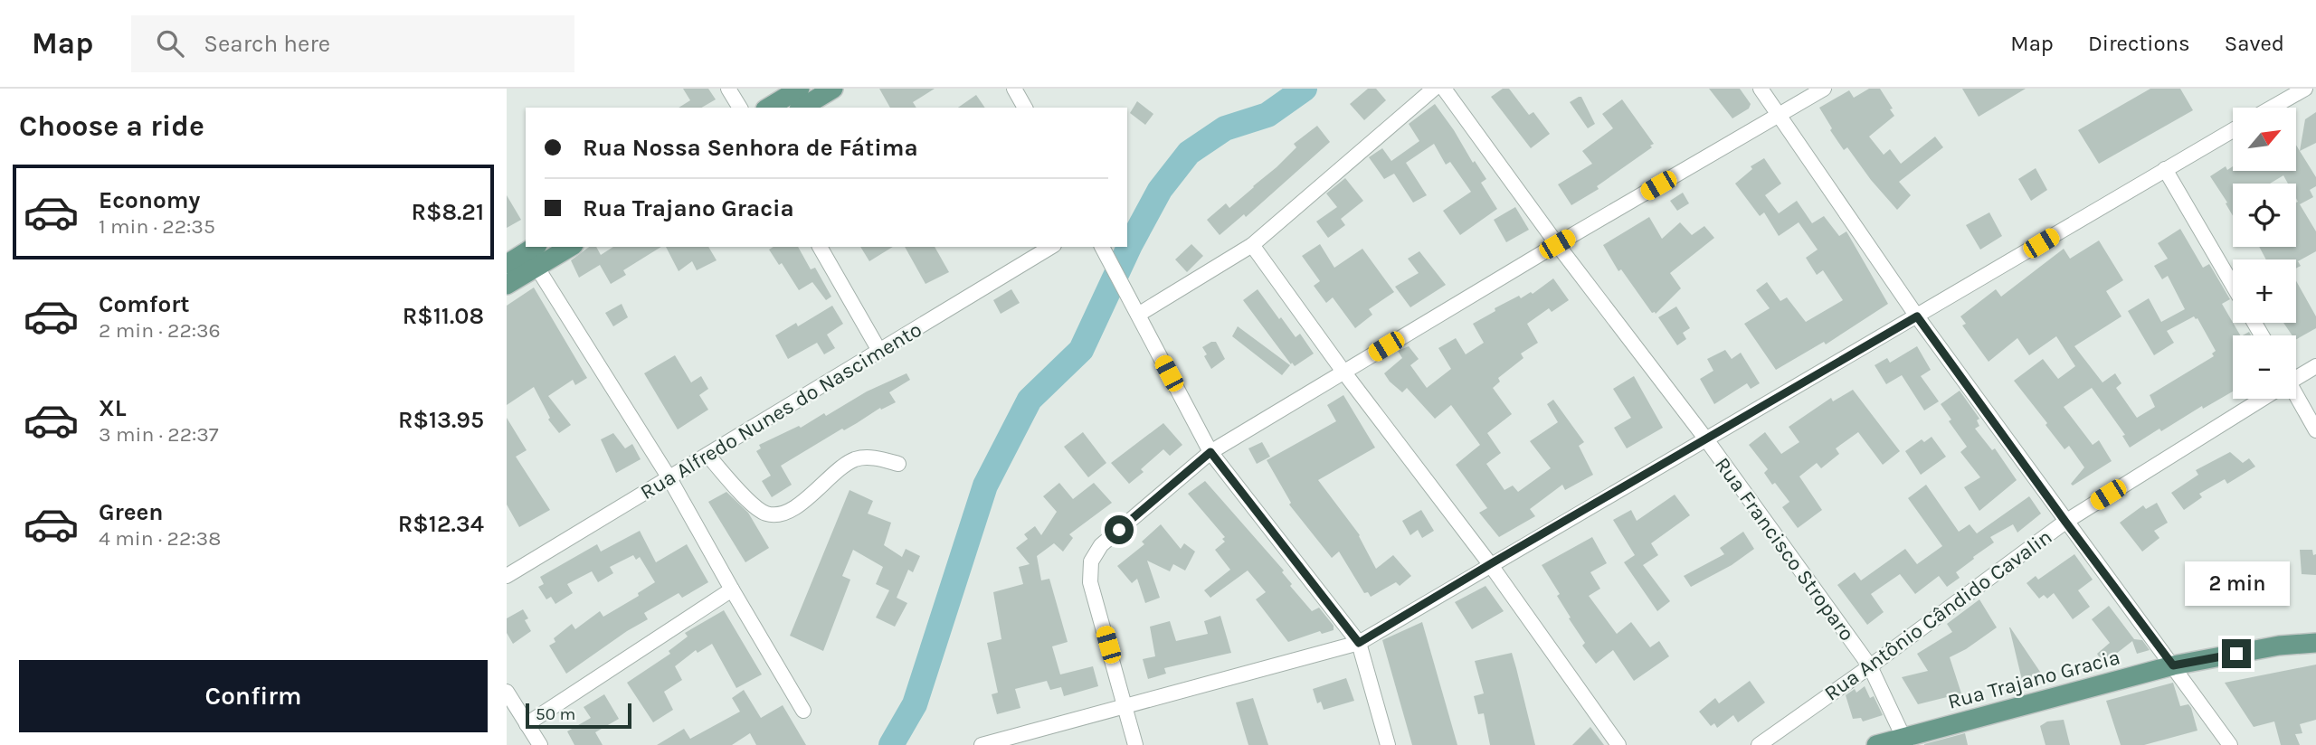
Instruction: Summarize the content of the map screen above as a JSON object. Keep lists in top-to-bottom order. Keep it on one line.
{"streets":{"main road":["Rua Trajano Gracia"],"street":["Rua Alfredo Nunes do Nascimento","Rua Francisco Stroparo","Rua Antônio Cândido Cavalin"]},"crossings":[["Rua Francisco Stroparo","Rua Antônio Cândido Cavalin"],["Rua Francisco Stroparo","Rua Trajano Gracia"]],"scale_bar":"50 m","north":"top right","page":{"header":"Map","search":"Search here","nav":["Map","Directions","Saved"],"heading":"Choose a ride","map_buttons":["+","−"],"banner":["Rua Nossa Senhora de Fátima","Rua Trajano Gracia"],"list":[{"name":"Economy","note":"1 min · 22:35","value":"R$8.21"},{"name":"Comfort","note":"2 min · 22:36","value":"R$11.08"},{"name":"XL","note":"3 min · 22:37","value":"R$13.95"},{"name":"Green","note":"4 min · 22:38","value":"R$12.34"}],"bubble":"2 min","buttons":"Confirm","scale":"50 m"}}
